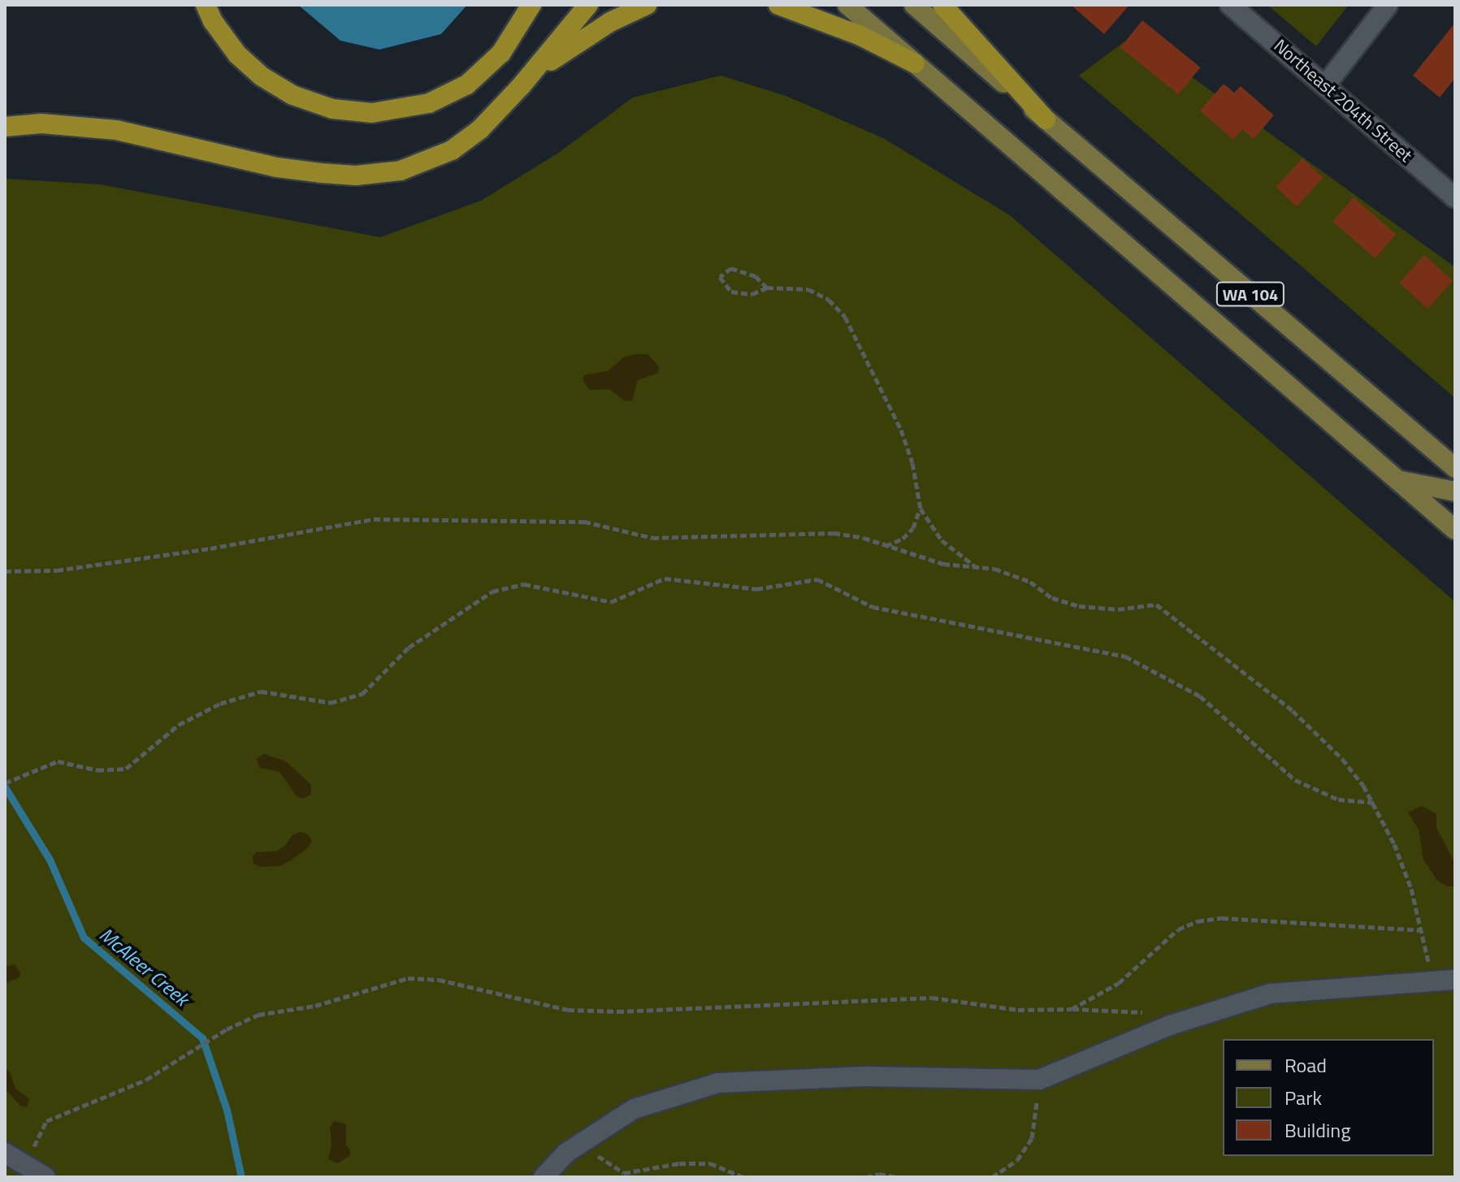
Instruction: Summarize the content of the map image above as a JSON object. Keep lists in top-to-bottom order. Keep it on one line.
{"streets":{"main road":["WA 104"],"street":["Northeast 204th Street"]},"water":["McAleer Creek"],"legend":["Road","Park","Building"]}
